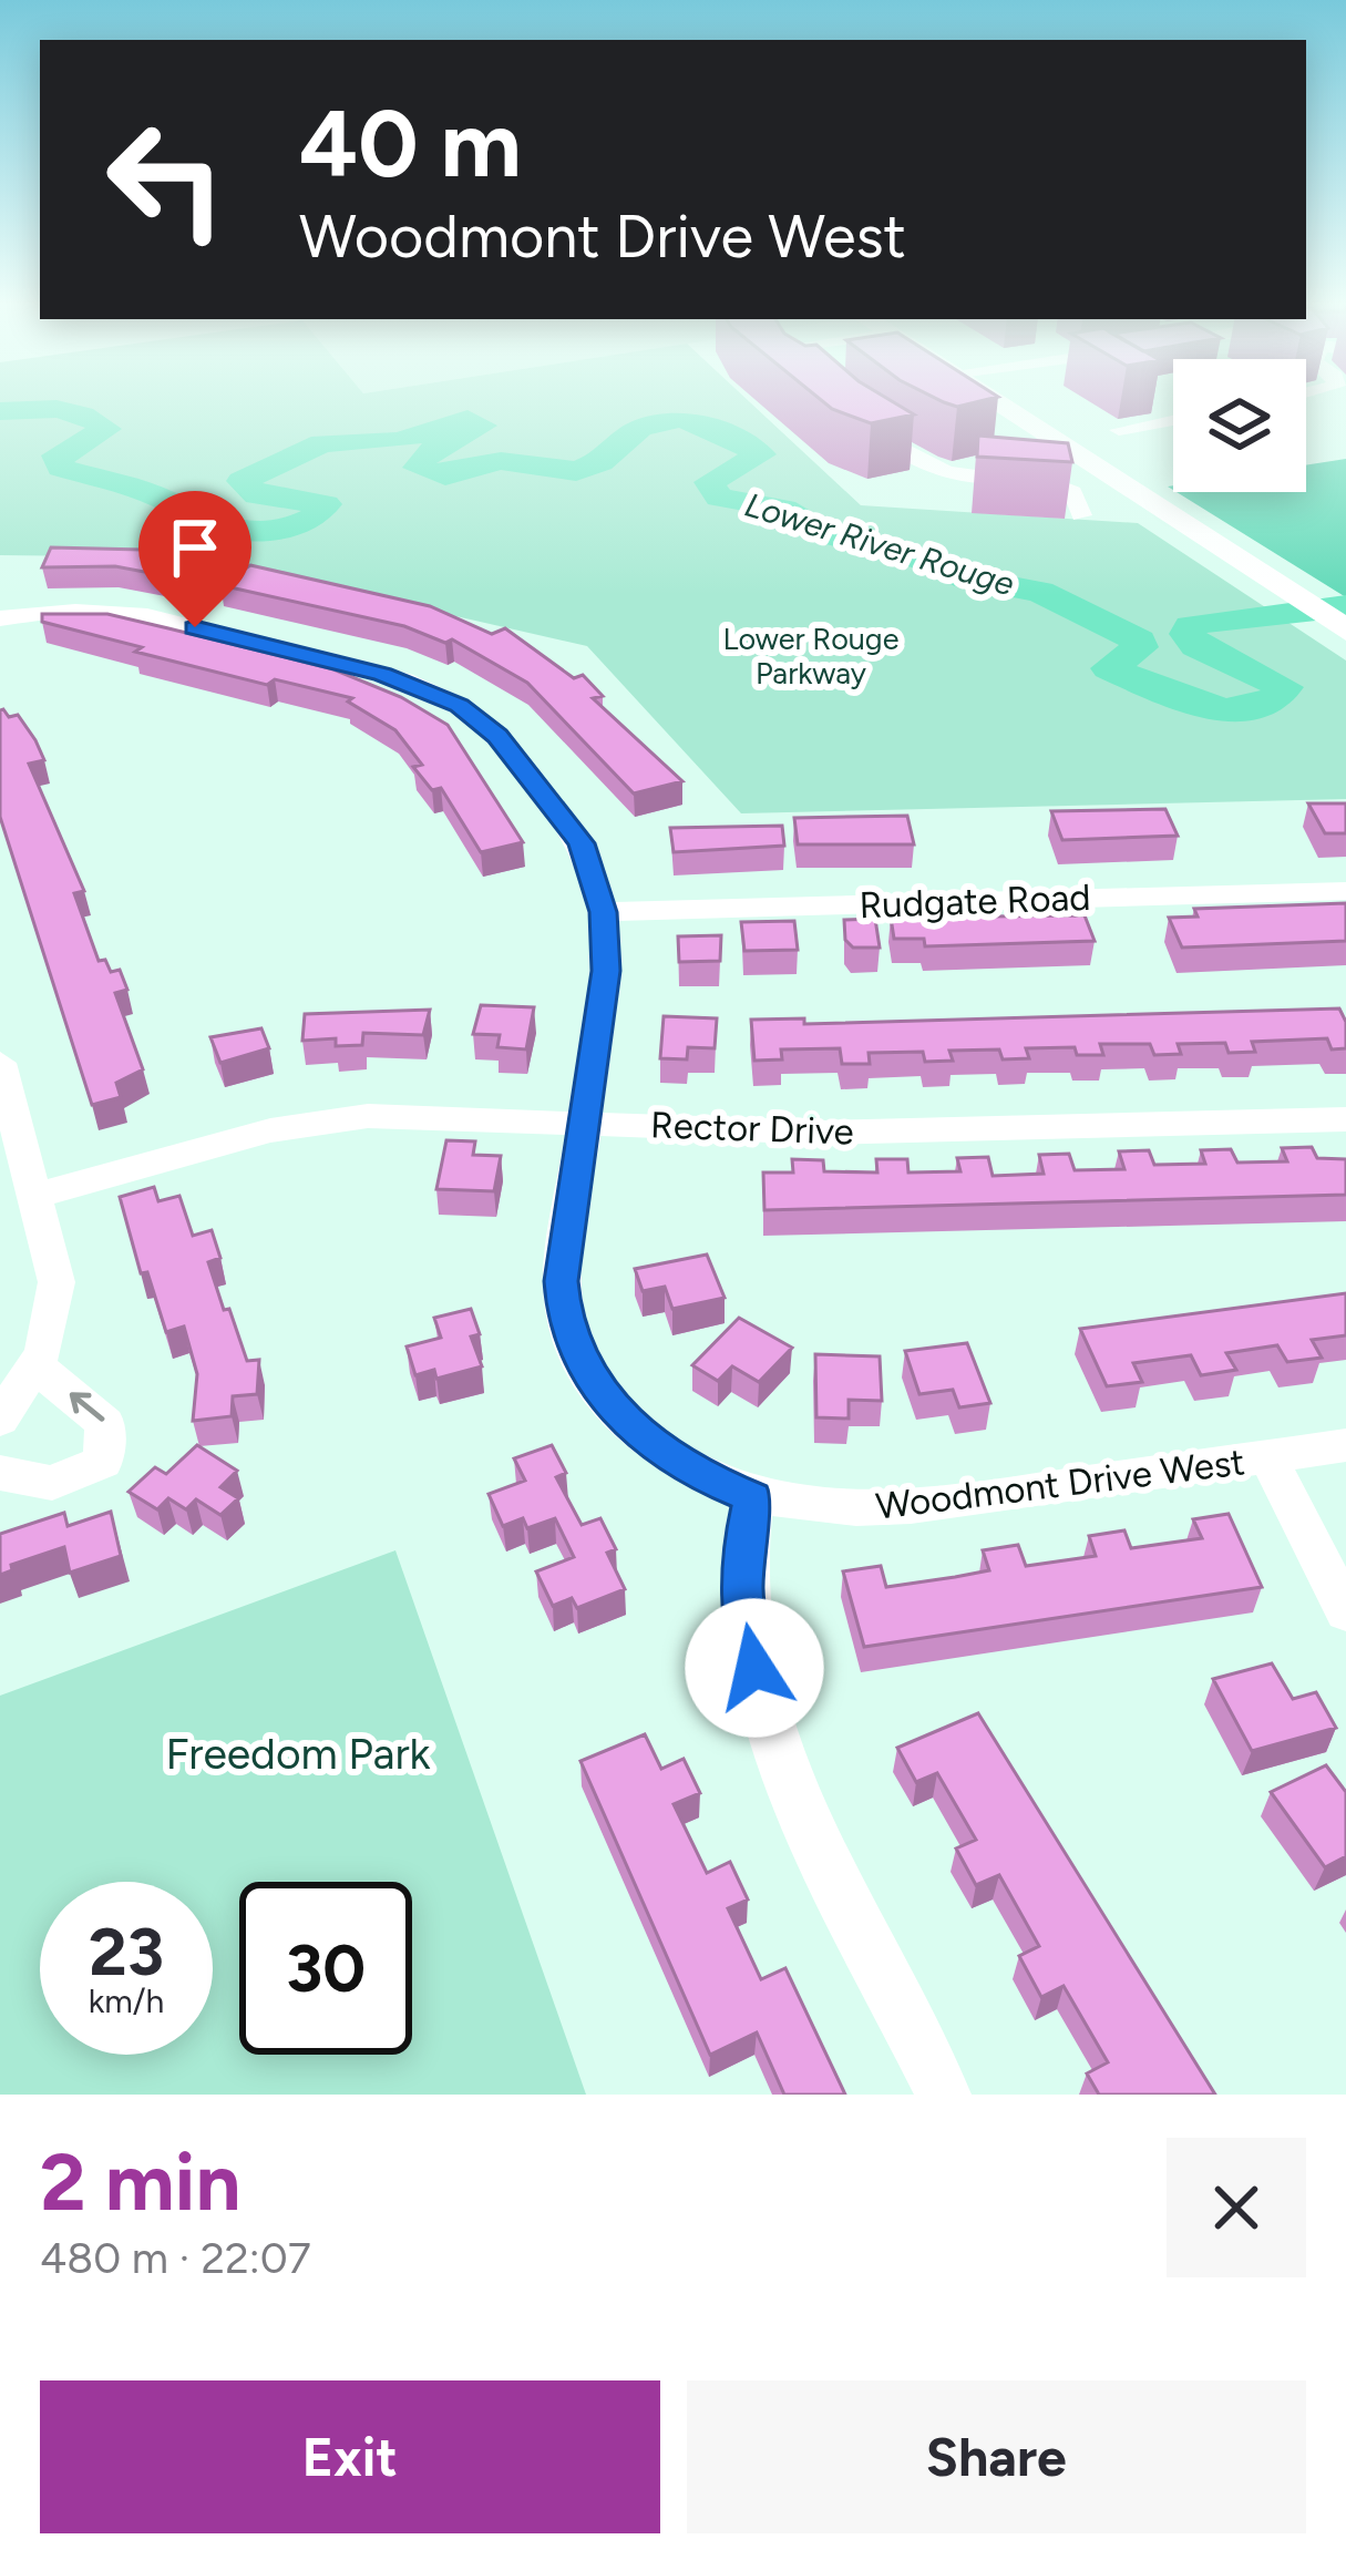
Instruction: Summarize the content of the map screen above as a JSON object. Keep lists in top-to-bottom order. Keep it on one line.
{"streets":{"street":["Rudgate Road","Rector Drive","Woodmont Drive West"]},"crossings":[["Rudgate Road","Woodmont Drive West"],["Rector Drive","Woodmont Drive West"]],"water":["Lower River Rouge"],"parks":["Lower Rouge Parkway","Freedom Park"],"page":{"turn":["40 m","Woodmont Drive West"],"speed":"23 km/h","limit":"30","heading":["2 min","480 m · 22:07"],"buttons":["Exit","Share"]}}
